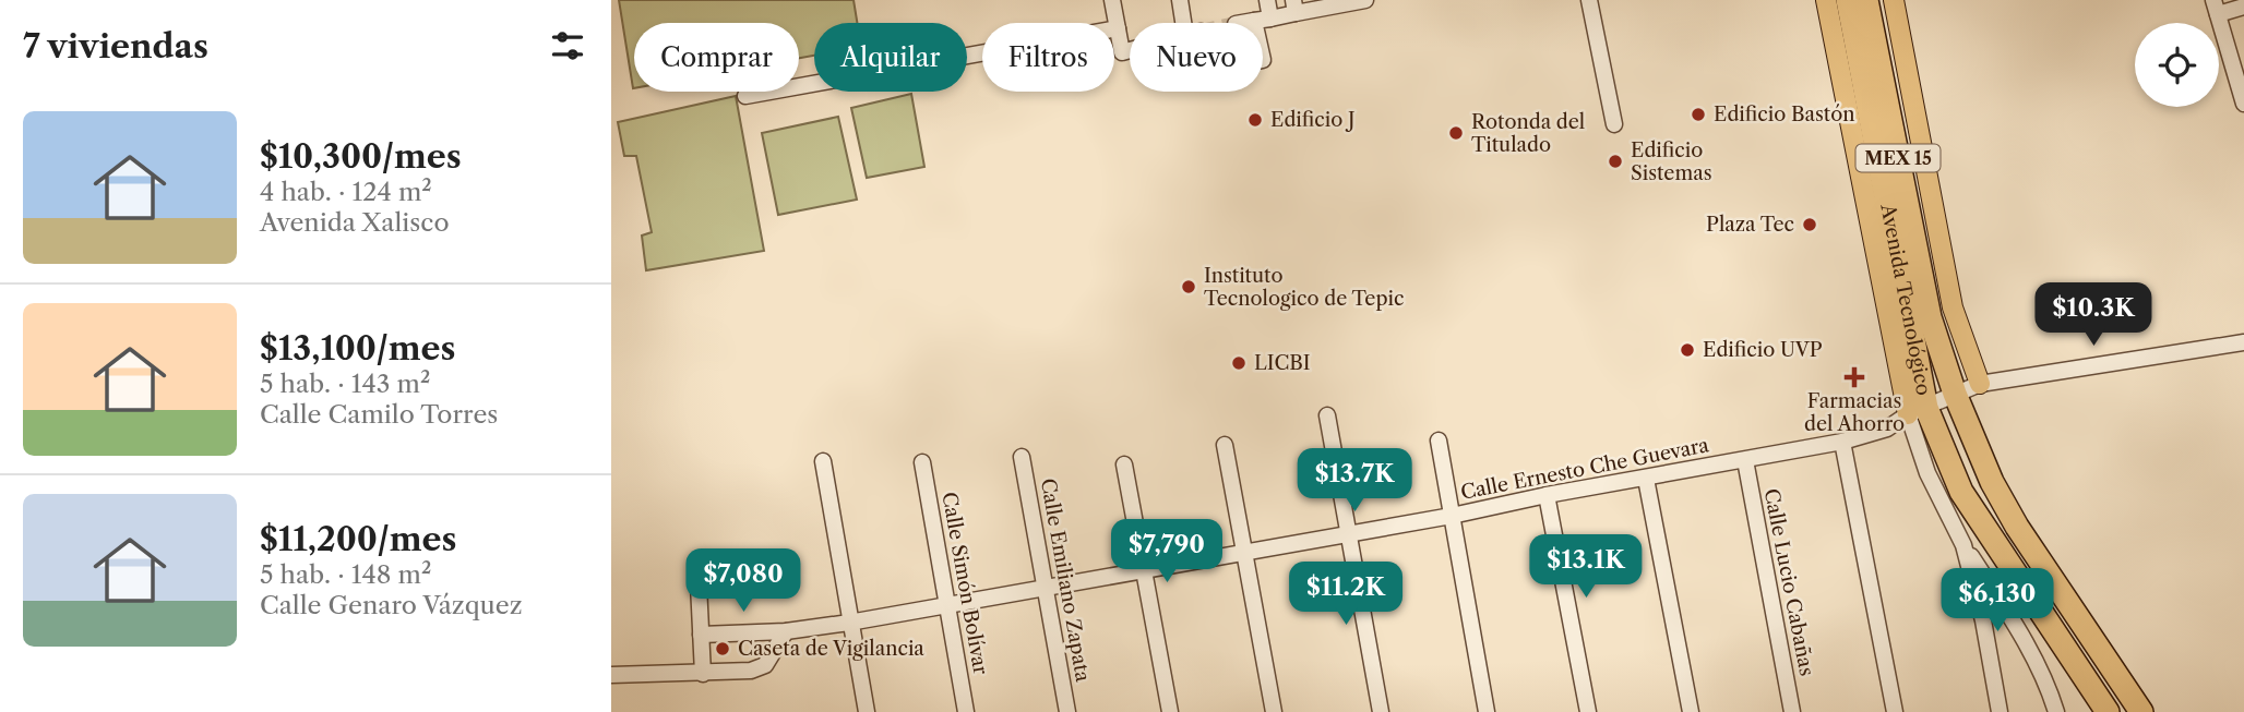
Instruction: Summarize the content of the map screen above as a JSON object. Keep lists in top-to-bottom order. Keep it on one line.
{"streets":{"highway":["MEX 15","Avenida Tecnológico"],"street":["Calle Ernesto Che Guevara","Calle Emiliano Zapata","Calle Lucio Cabañas","Calle Simón Bolívar"]},"crossings":[["Avenida Tecnológico","Calle Ernesto Che Guevara"],["Calle Ernesto Che Guevara","Calle Emiliano Zapata"],["Calle Ernesto Che Guevara","Calle Lucio Cabañas"],["Calle Ernesto Che Guevara","Calle Simón Bolívar"]],"places":{"other":["Edificio Bastón","Edificio J","Rotonda del Titulado","Edificio Sistemas","Plaza Tec","Instituto Tecnologico de Tepic","Edificio UVP","LICBI","Caseta de Vigilancia"],"health":["Farmacias del Ahorro"]},"page":{"heading":"7 viviendas","chip":["Comprar","Alquilar","Filtros","Nuevo"],"list":[{"name":"$10,300/mes","note":"4 hab. · 124 m² · Avenida Xalisco"},{"name":"$13,100/mes","note":"5 hab. · 143 m² · Calle Camilo Torres"},{"name":"$11,200/mes","note":"5 hab. · 148 m² · Calle Genaro Vázquez"}],"price":["$10.3K","$13.7K","$7,790","$13.1K","$7,080","$11.2K","$6,130"]}}
